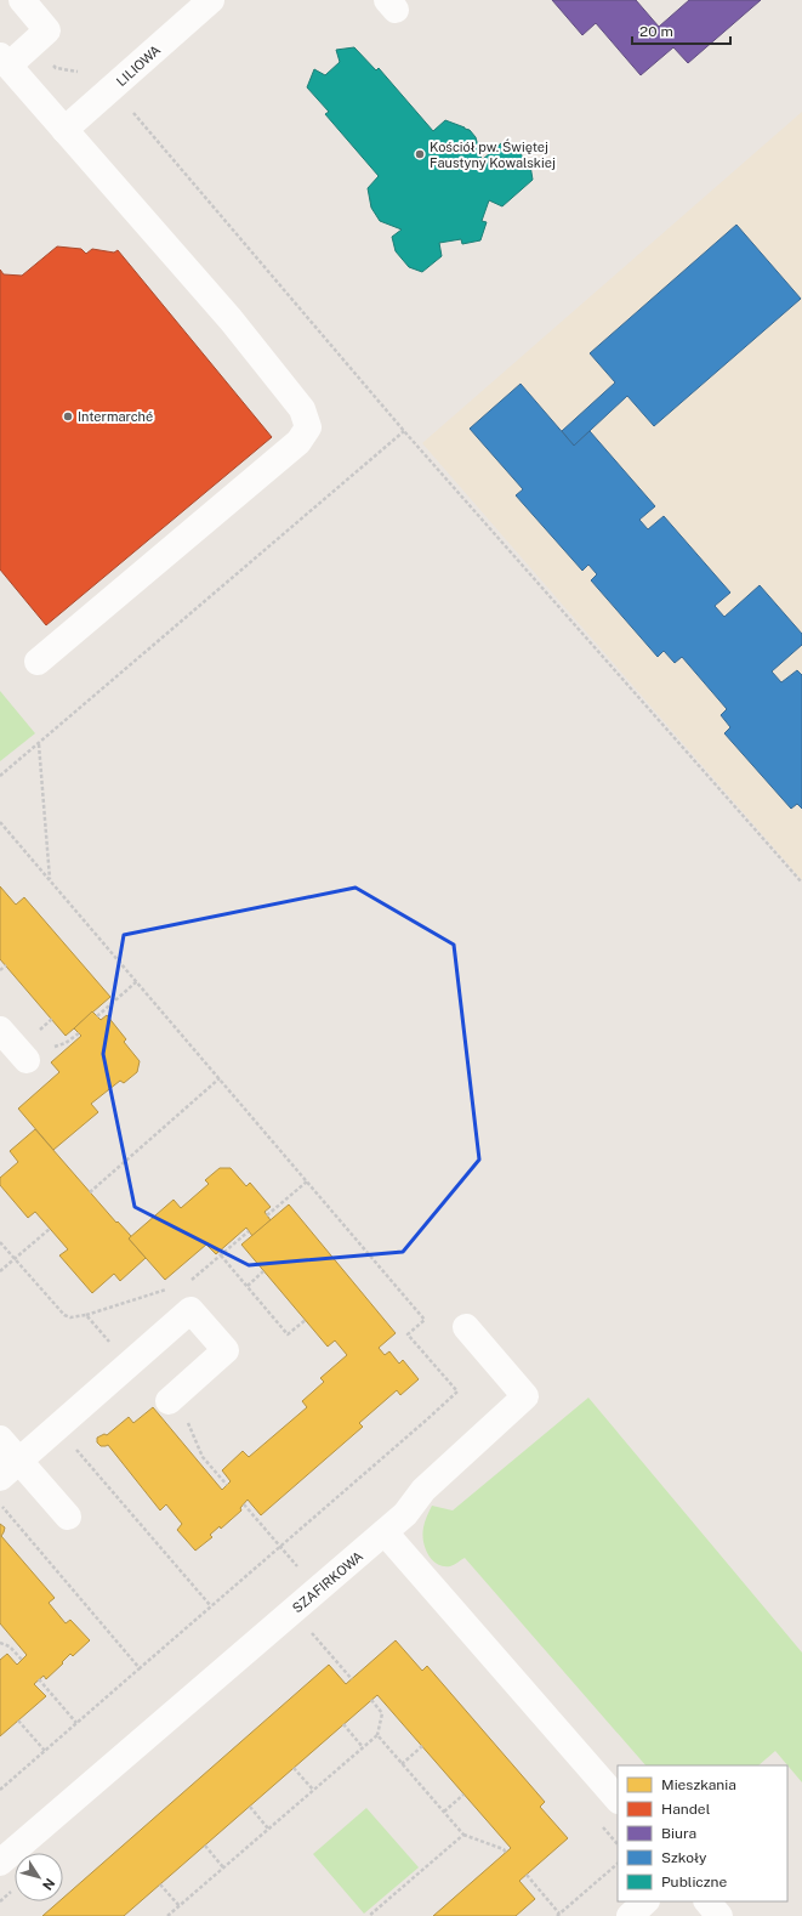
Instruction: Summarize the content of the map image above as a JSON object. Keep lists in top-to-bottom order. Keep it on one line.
{"streets":{"street":["LILIOWA","SZAFIRKOWA"]},"places":["Kościół pw. Świętej Faustyny Kowalskiej","Intermarché"],"legend":["Mieszkania","Handel","Biura","Szkoły","Publiczne"],"scale_bar":"20 m","north":"bottom right"}
